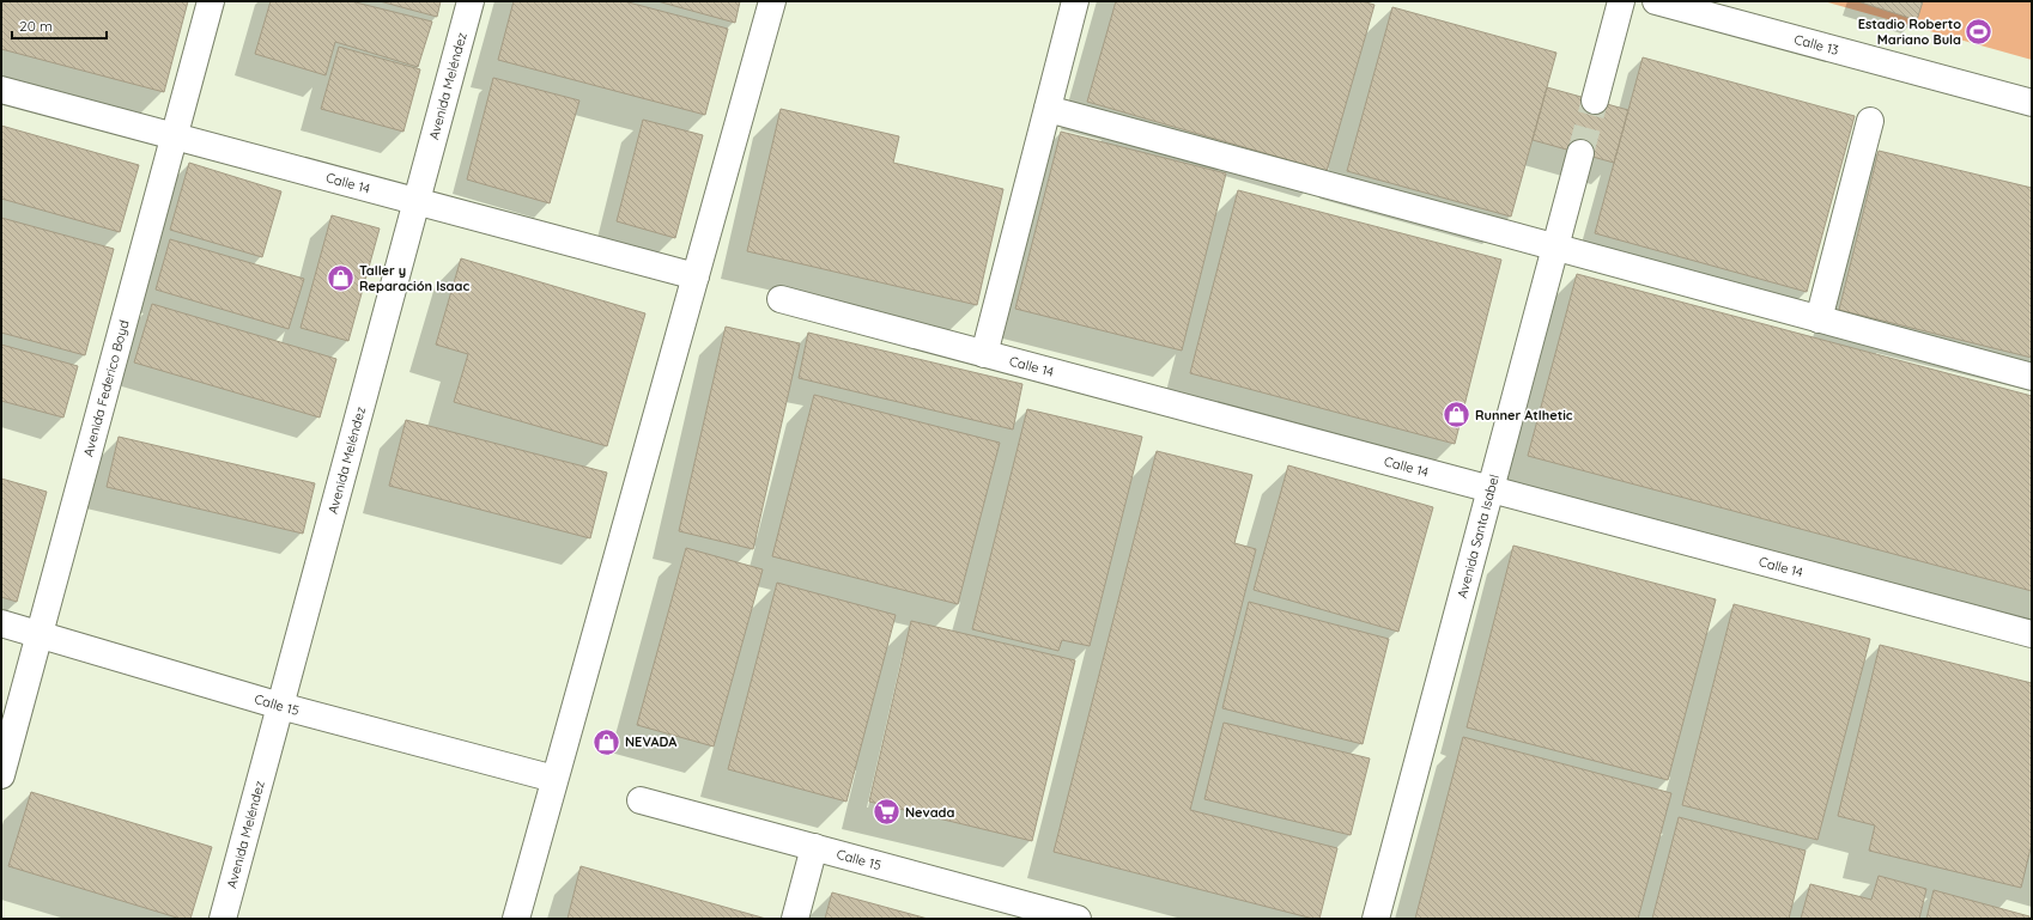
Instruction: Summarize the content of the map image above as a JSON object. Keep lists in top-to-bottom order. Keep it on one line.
{"streets":{"street":["Calle 13","Avenida Meléndez","Calle 14","Avenida Federico Boyd","Avenida Santa Isabel","Calle 15"]},"crossings":[["Avenida Meléndez","Calle 14"],["Avenida Meléndez","Calle 15"],["Calle 14","Avenida Federico Boyd"],["Calle 14","Avenida Santa Isabel"],["Avenida Federico Boyd","Calle 15"]],"places":{"sports":["Estadio Roberto Mariano Bula"],"shop":["Taller y Reparación Isaac","Runner Atlhetic","NEVADA"],"supermarket":["Nevada"]},"scale_bar":"20 m"}
